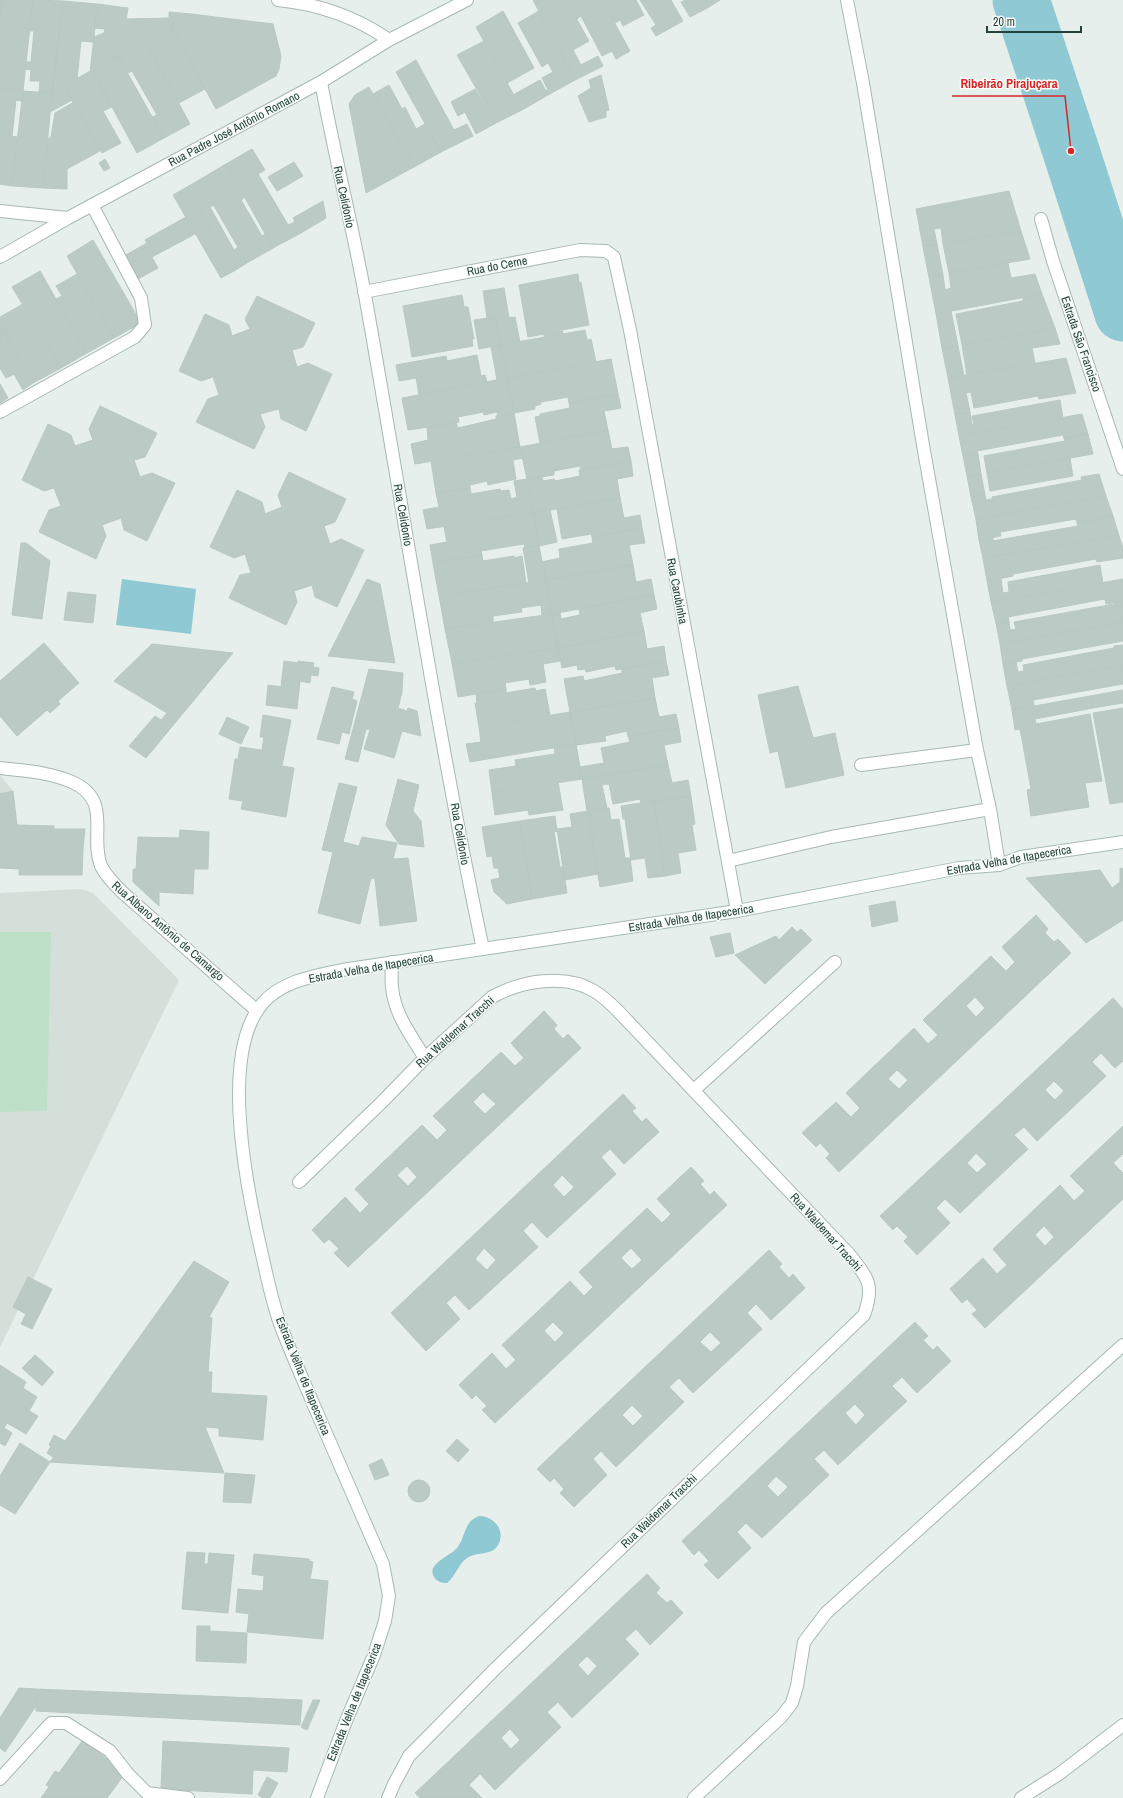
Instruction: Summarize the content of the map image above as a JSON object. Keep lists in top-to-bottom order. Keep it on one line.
{"streets":{"street":["Rua Padre José Antônio Romano","Rua Celidonio","Rua do Cerne","Estrada São Francisco","Rua Carubinha","Estrada Velha de Itapecerica","Rua Albano Antônio de Camargo","Rua Waldemar Tracchi"]},"crossings":[["Rua Padre José Antônio Romano","Rua Celidonio"],["Rua Celidonio","Rua do Cerne"],["Rua Celidonio","Estrada Velha de Itapecerica"],["Rua do Cerne","Rua Carubinha"],["Rua Carubinha","Estrada Velha de Itapecerica"],["Estrada Velha de Itapecerica","Rua Albano Antônio de Camargo"]],"places":["Ribeirão Pirajuçara"],"scale_bar":"20 m"}
